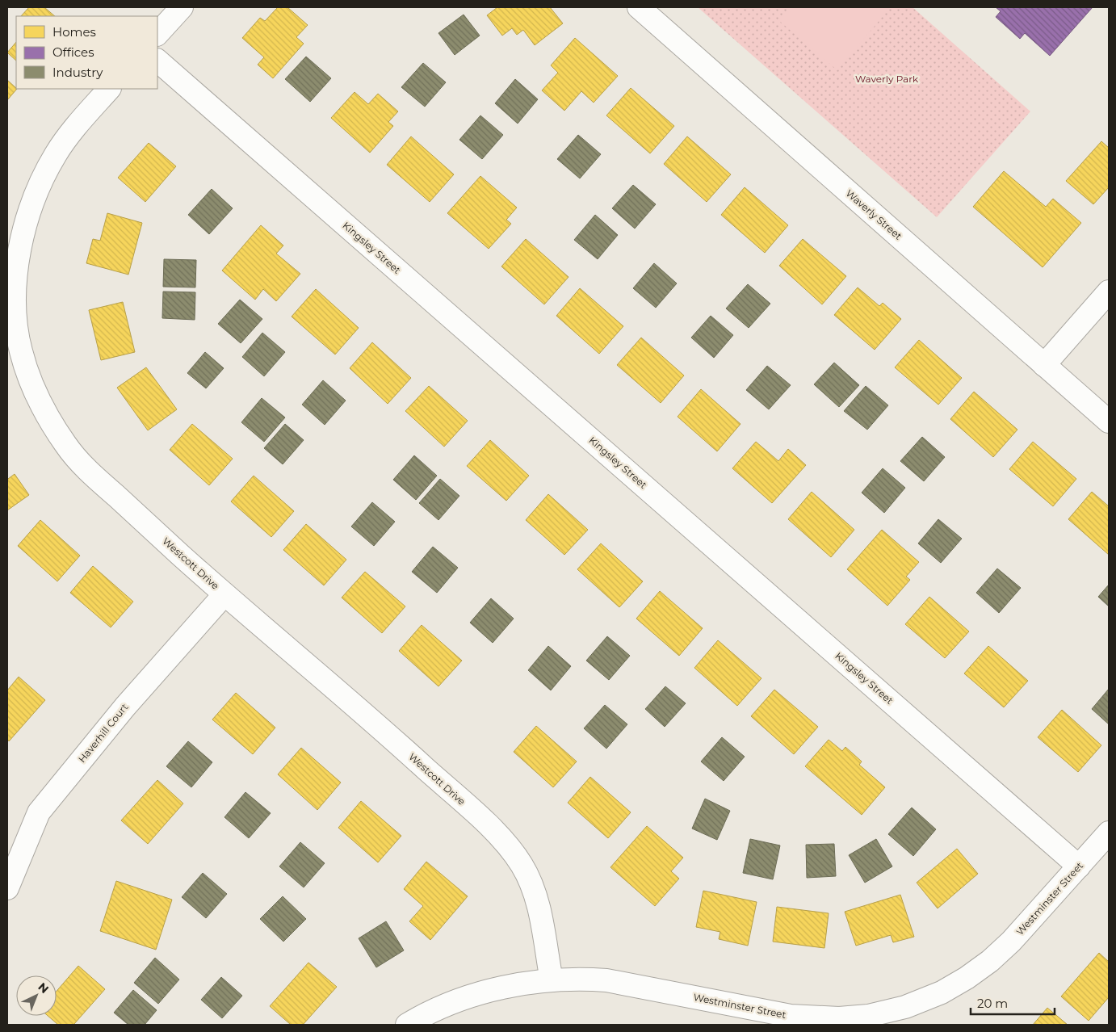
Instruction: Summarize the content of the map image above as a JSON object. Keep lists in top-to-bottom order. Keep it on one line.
{"streets":{"street":["Waverly Street","Kingsley Street","Westcott Drive","Haverhill Court","Westminster Street"]},"crossings":[["Kingsley Street","Westminster Street"],["Westcott Drive","Haverhill Court"],["Westcott Drive","Westminster Street"]],"parks":["Waverly Park"],"legend":["Homes","Offices","Industry"],"scale_bar":"20 m","north":"top right"}
